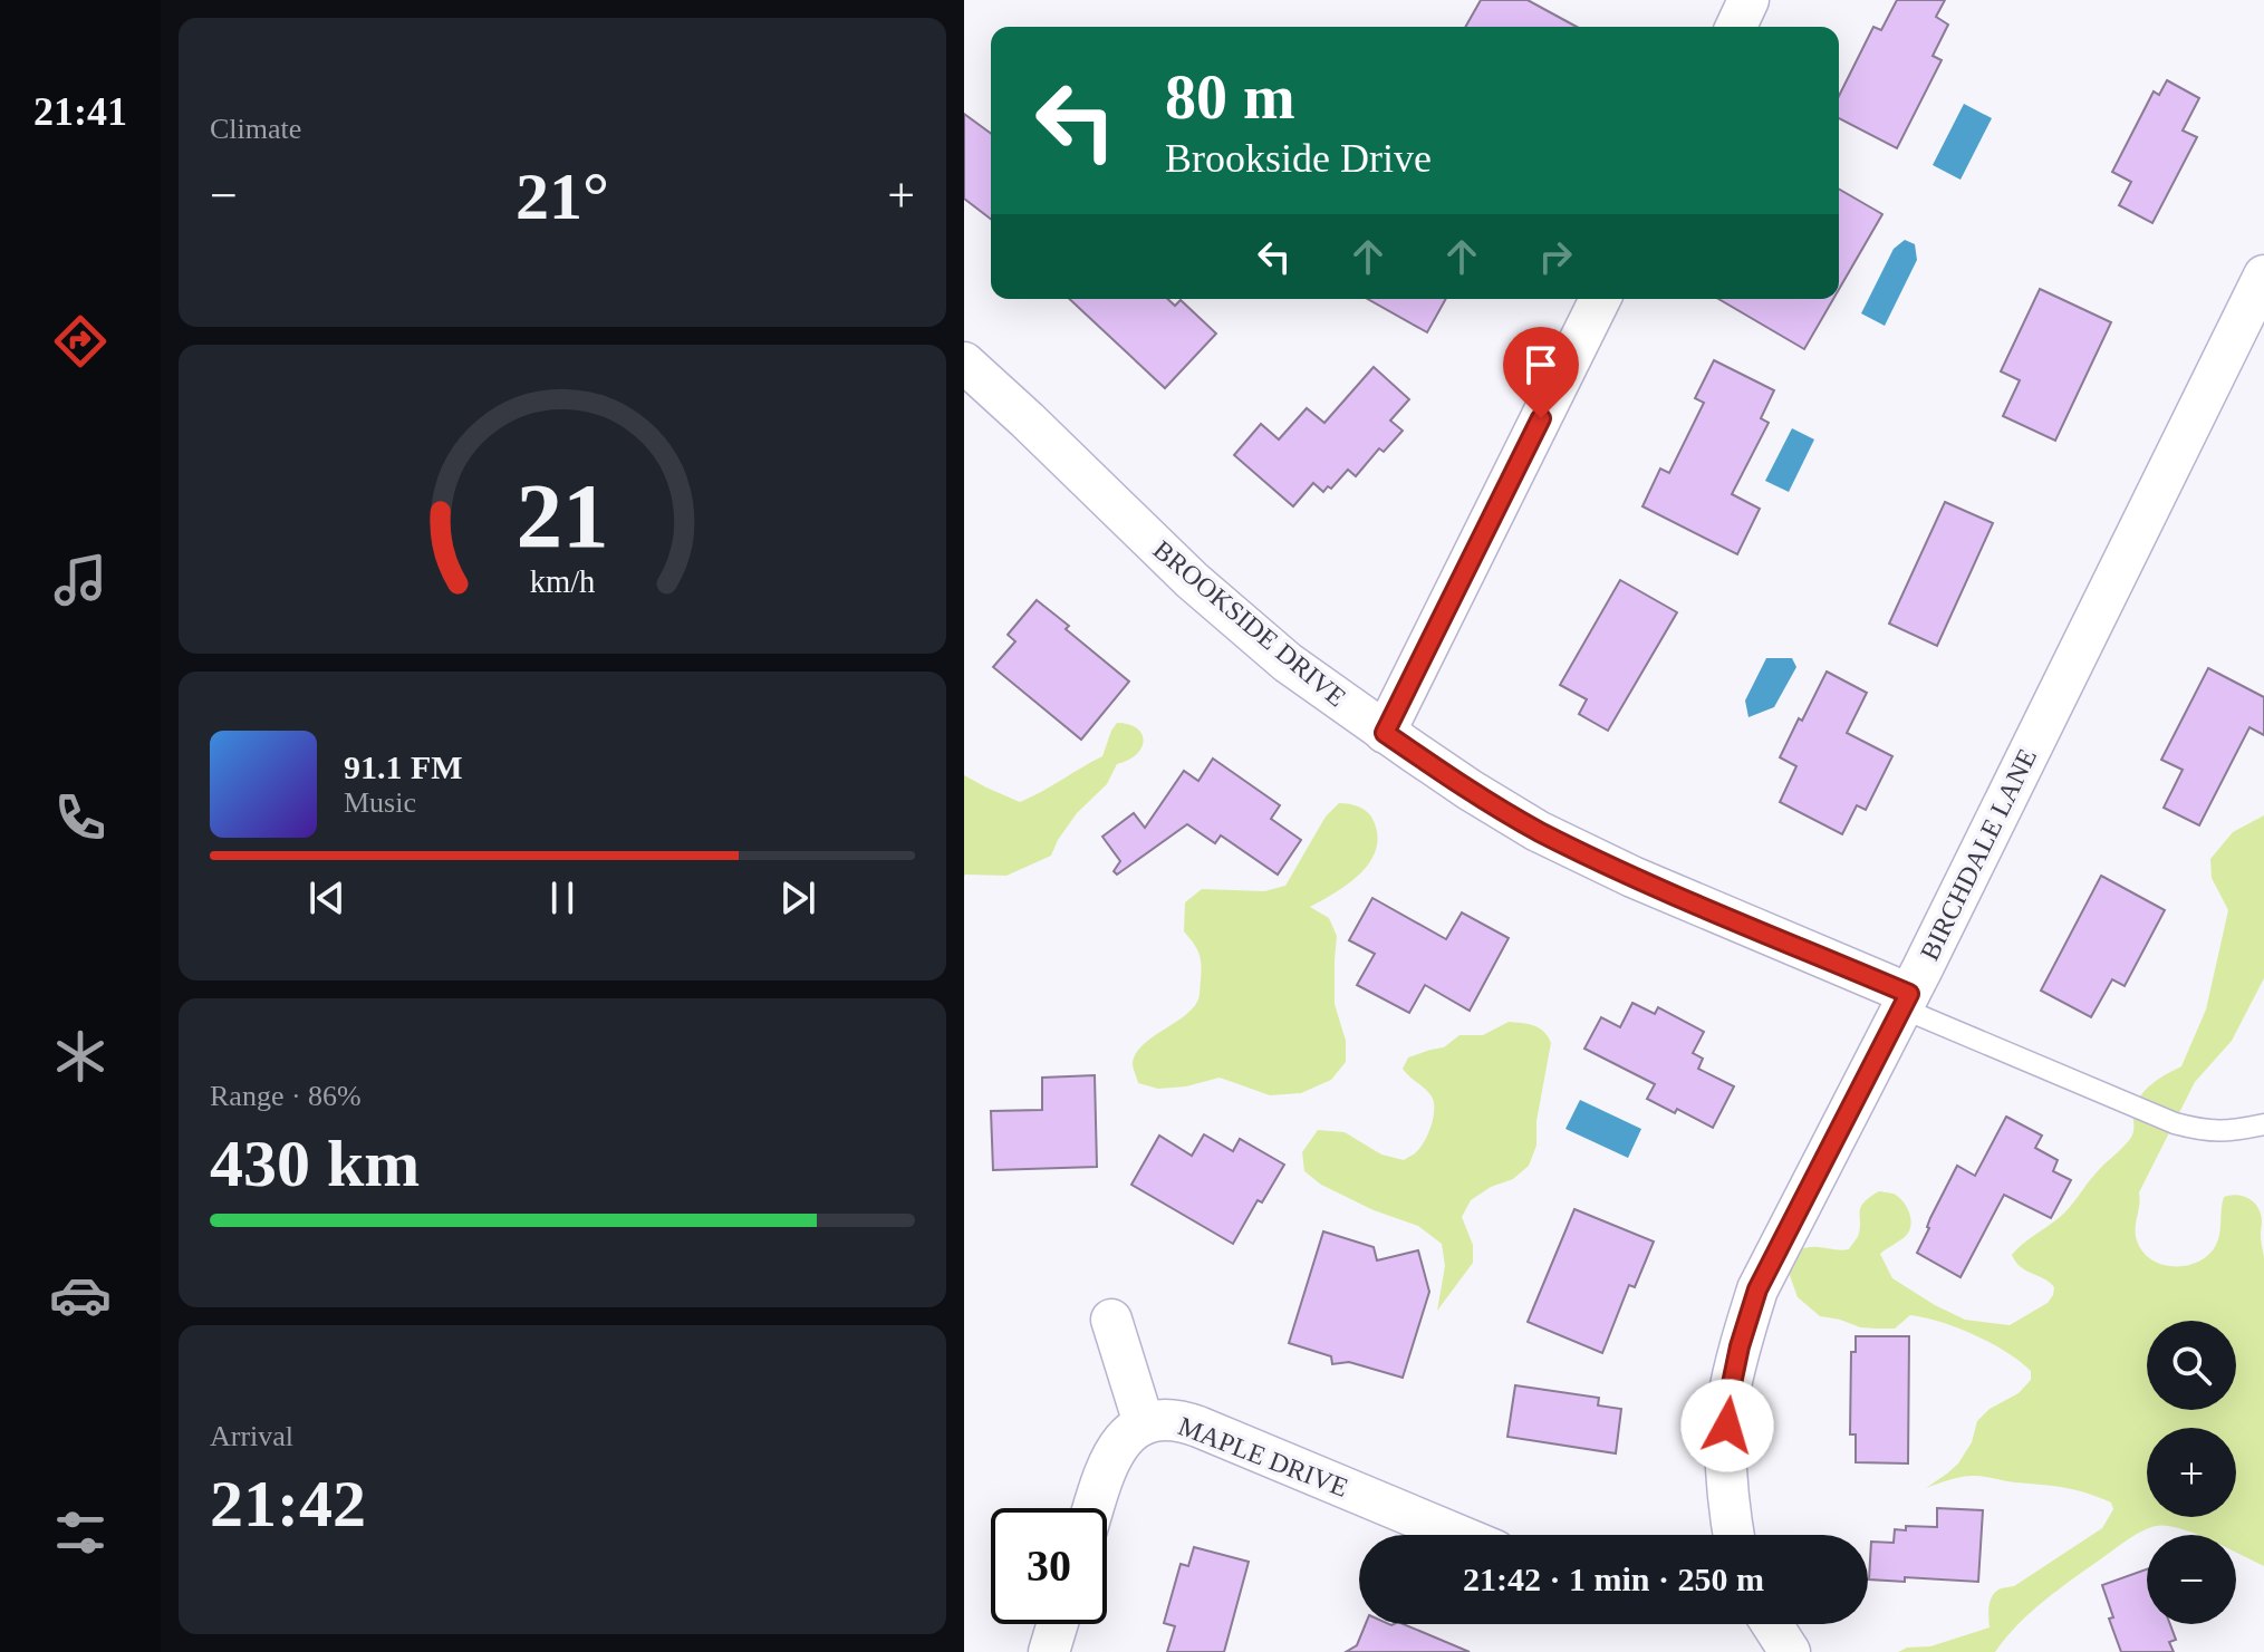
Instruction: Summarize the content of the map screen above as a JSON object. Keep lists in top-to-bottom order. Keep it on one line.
{"streets":{"street":["BROOKSIDE DRIVE","BIRCHDALE LANE","MAPLE DRIVE"]},"crossings":[["BROOKSIDE DRIVE","BIRCHDALE LANE"]],"page":{"tabs":"21:41","tile":["Climate",["Range · 86%","430 km"],["Arrival","21:42"]],"turn":["80 m","Brookside Drive"],"heat":["−","21°","+"],"song":["91.1 FM","Music"],"map_buttons":["+","−"],"limit":"30","trip":"21:42 · 1 min · 250 m","gauge":["21","km/h"]}}
